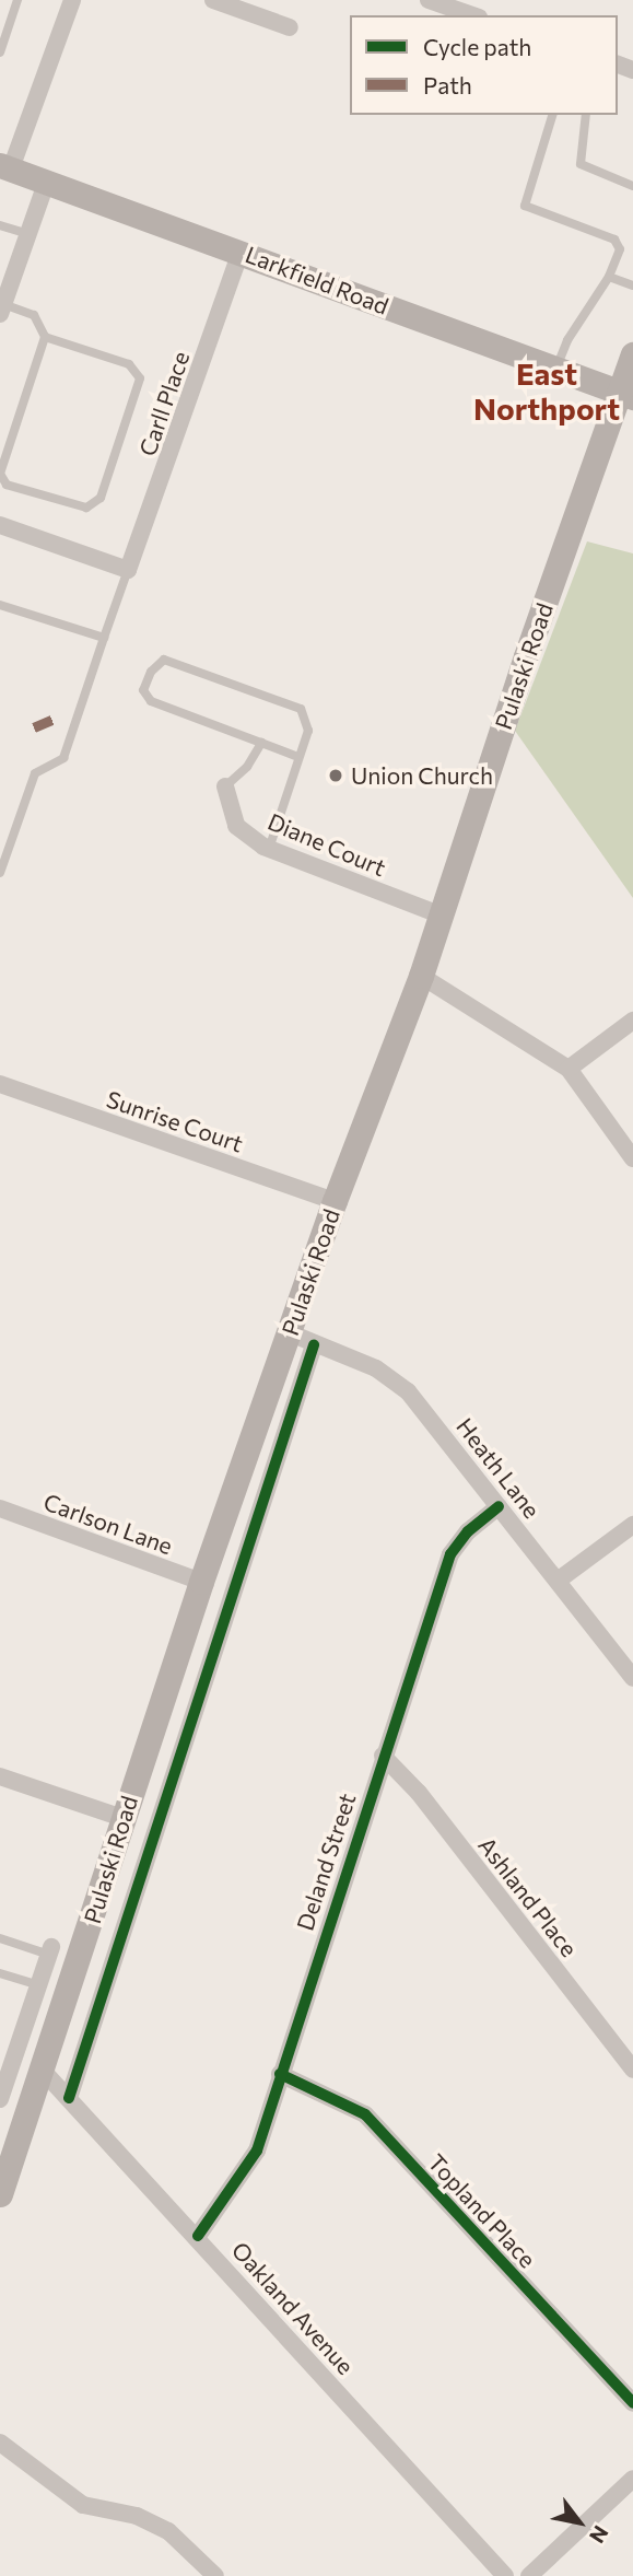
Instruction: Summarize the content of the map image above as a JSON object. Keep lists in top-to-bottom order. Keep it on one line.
{"streets":{"main road":["Larkfield Road","Pulaski Road"],"street":["Carll Place","Diane Court","Sunrise Court","Heath Lane","Carlson Lane","Deland Street","Ashland Place","Topland Place","Oakland Avenue"]},"crossings":[["Larkfield Road","Carll Place"],["Larkfield Road","Pulaski Road"],["Pulaski Road","Diane Court"],["Pulaski Road","Sunrise Court"],["Pulaski Road","Heath Lane"],["Pulaski Road","Carlson Lane"],["Pulaski Road","Oakland Avenue"],["Heath Lane","Deland Street"],["Deland Street","Ashland Place"],["Deland Street","Topland Place"],["Deland Street","Oakland Avenue"]],"districts":["East Northport"],"places":["Union Church"],"legend":["Cycle path","Path"],"north":"bottom right"}
